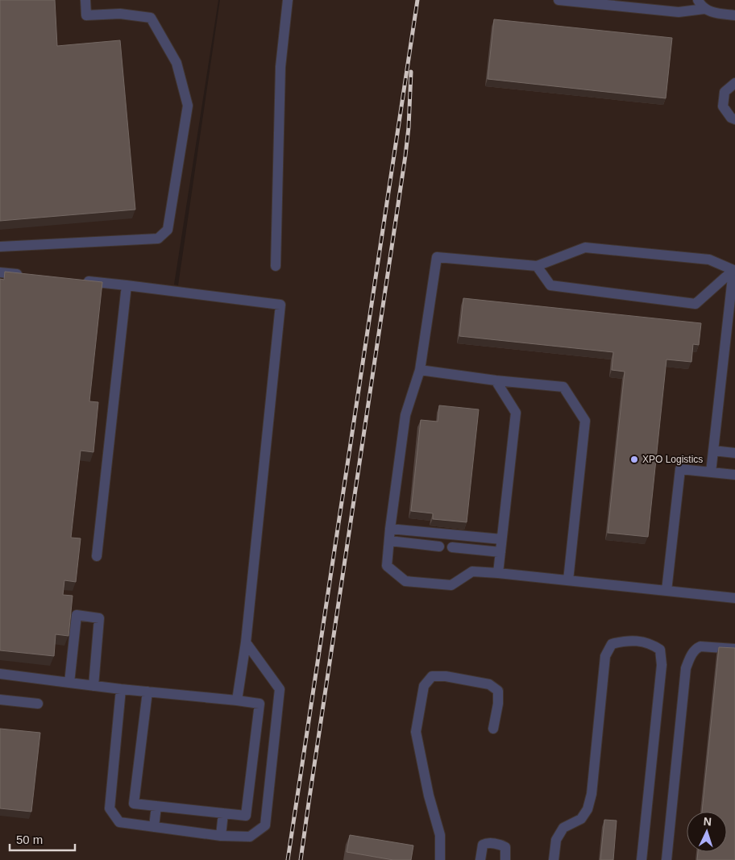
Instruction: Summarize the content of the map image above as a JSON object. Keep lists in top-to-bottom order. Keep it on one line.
{"places":["XPO Logistics"],"scale_bar":"50 m","north":"top"}
